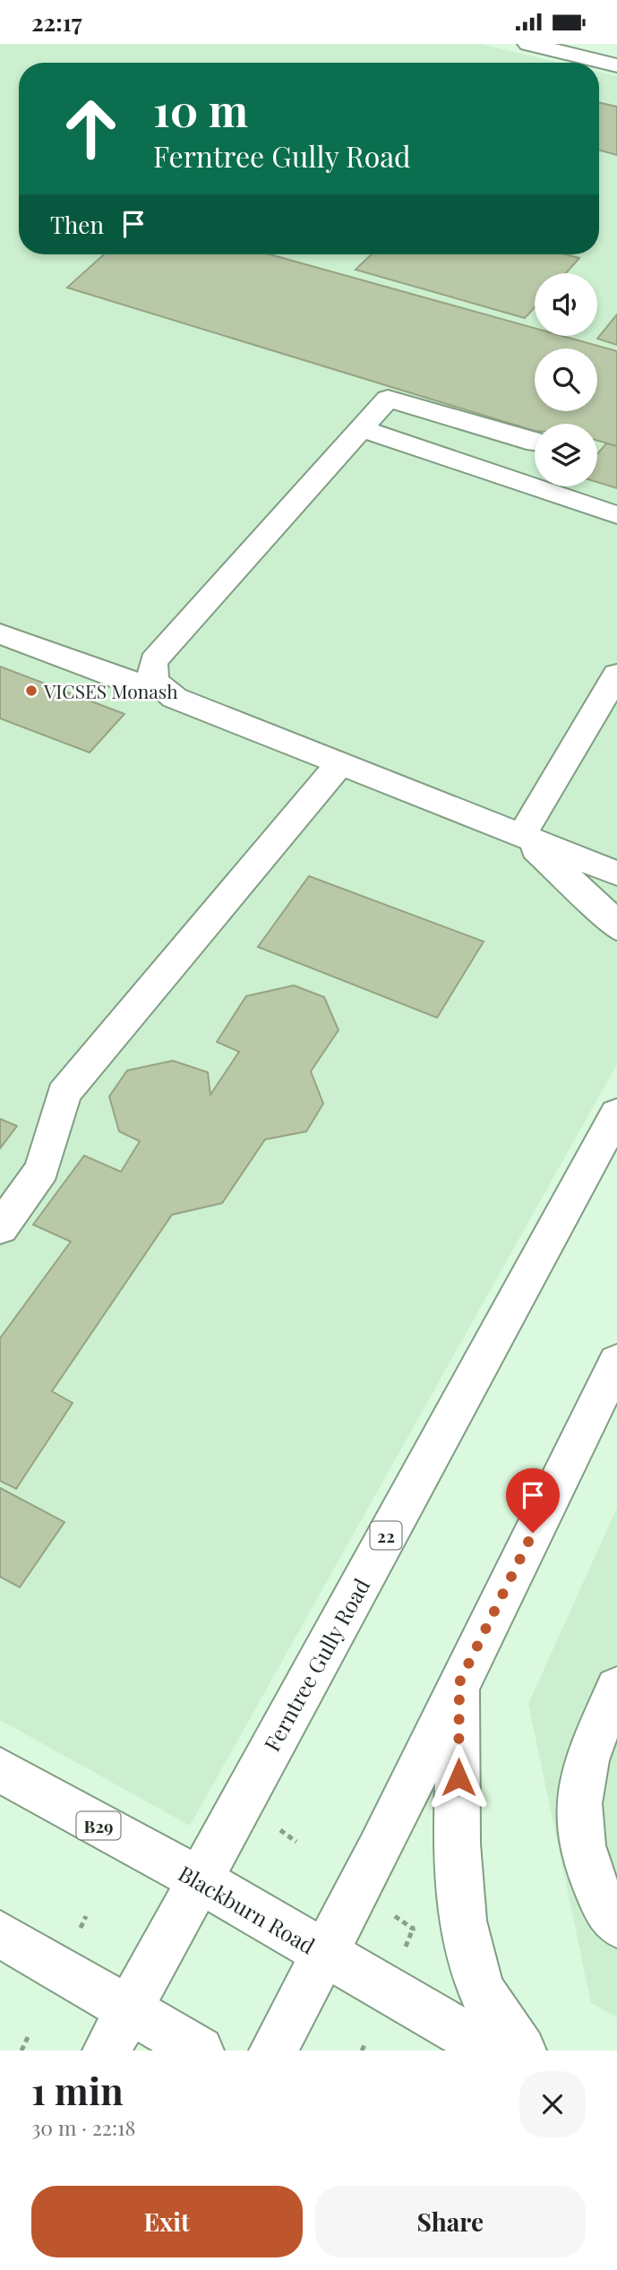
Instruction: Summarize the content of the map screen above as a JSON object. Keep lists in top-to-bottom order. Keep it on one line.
{"streets":{"main road":["22","Ferntree Gully Road","B29","Blackburn Road"]},"crossings":[["Ferntree Gully Road","Blackburn Road"]],"places":["VICSES Monash"],"page":{"status":"22:17","turn":["10 m","Ferntree Gully Road"],"then":"Then","heading":["1 min","30 m · 22:18"],"buttons":["Exit","Share"]}}
